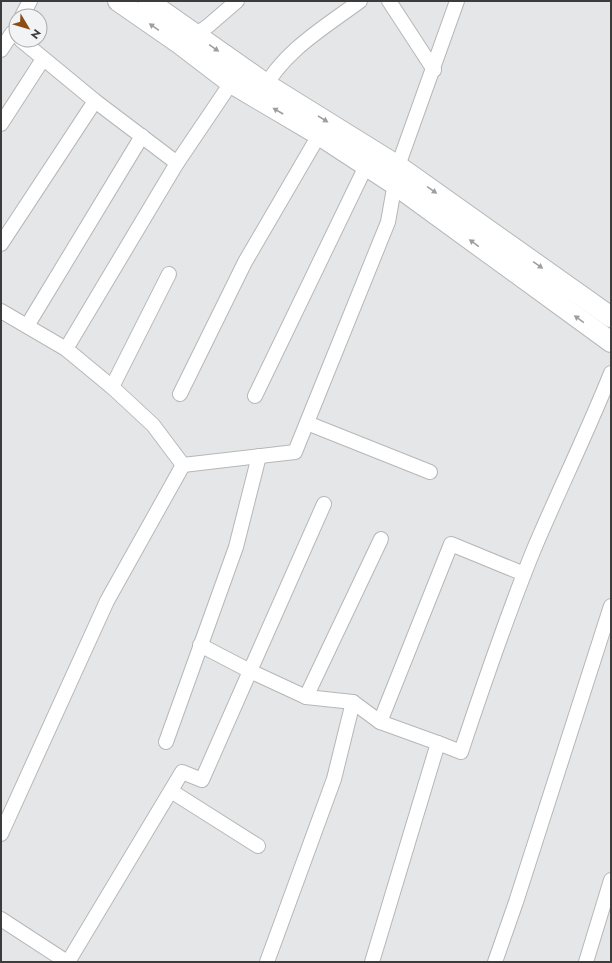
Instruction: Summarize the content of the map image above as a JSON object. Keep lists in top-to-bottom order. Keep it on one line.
{"north":"bottom right"}
